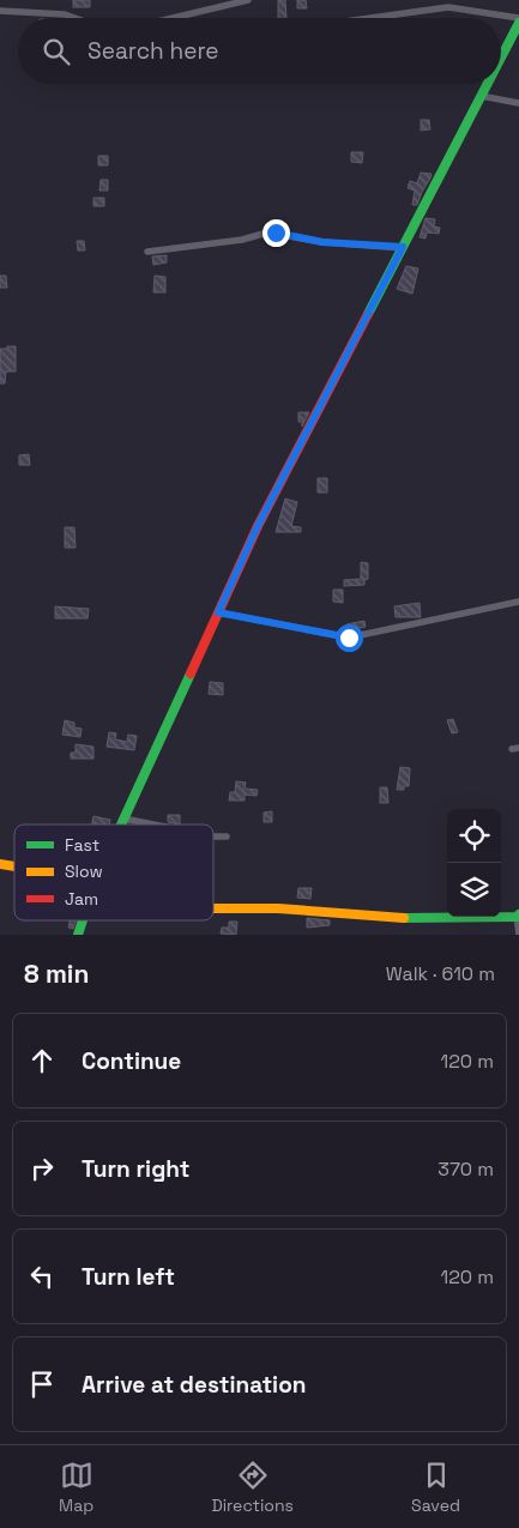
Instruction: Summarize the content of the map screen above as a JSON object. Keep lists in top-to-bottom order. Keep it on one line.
{"legend":["Fast","Slow","Jam"],"page":{"search":"Search here","heading":["8 min","Walk · 610 m"],"list":[["Continue","120 m"],["Turn right","370 m"],["Turn left","120 m"],"Arrive at destination"],"nav":["Map","Directions","Saved"]}}
